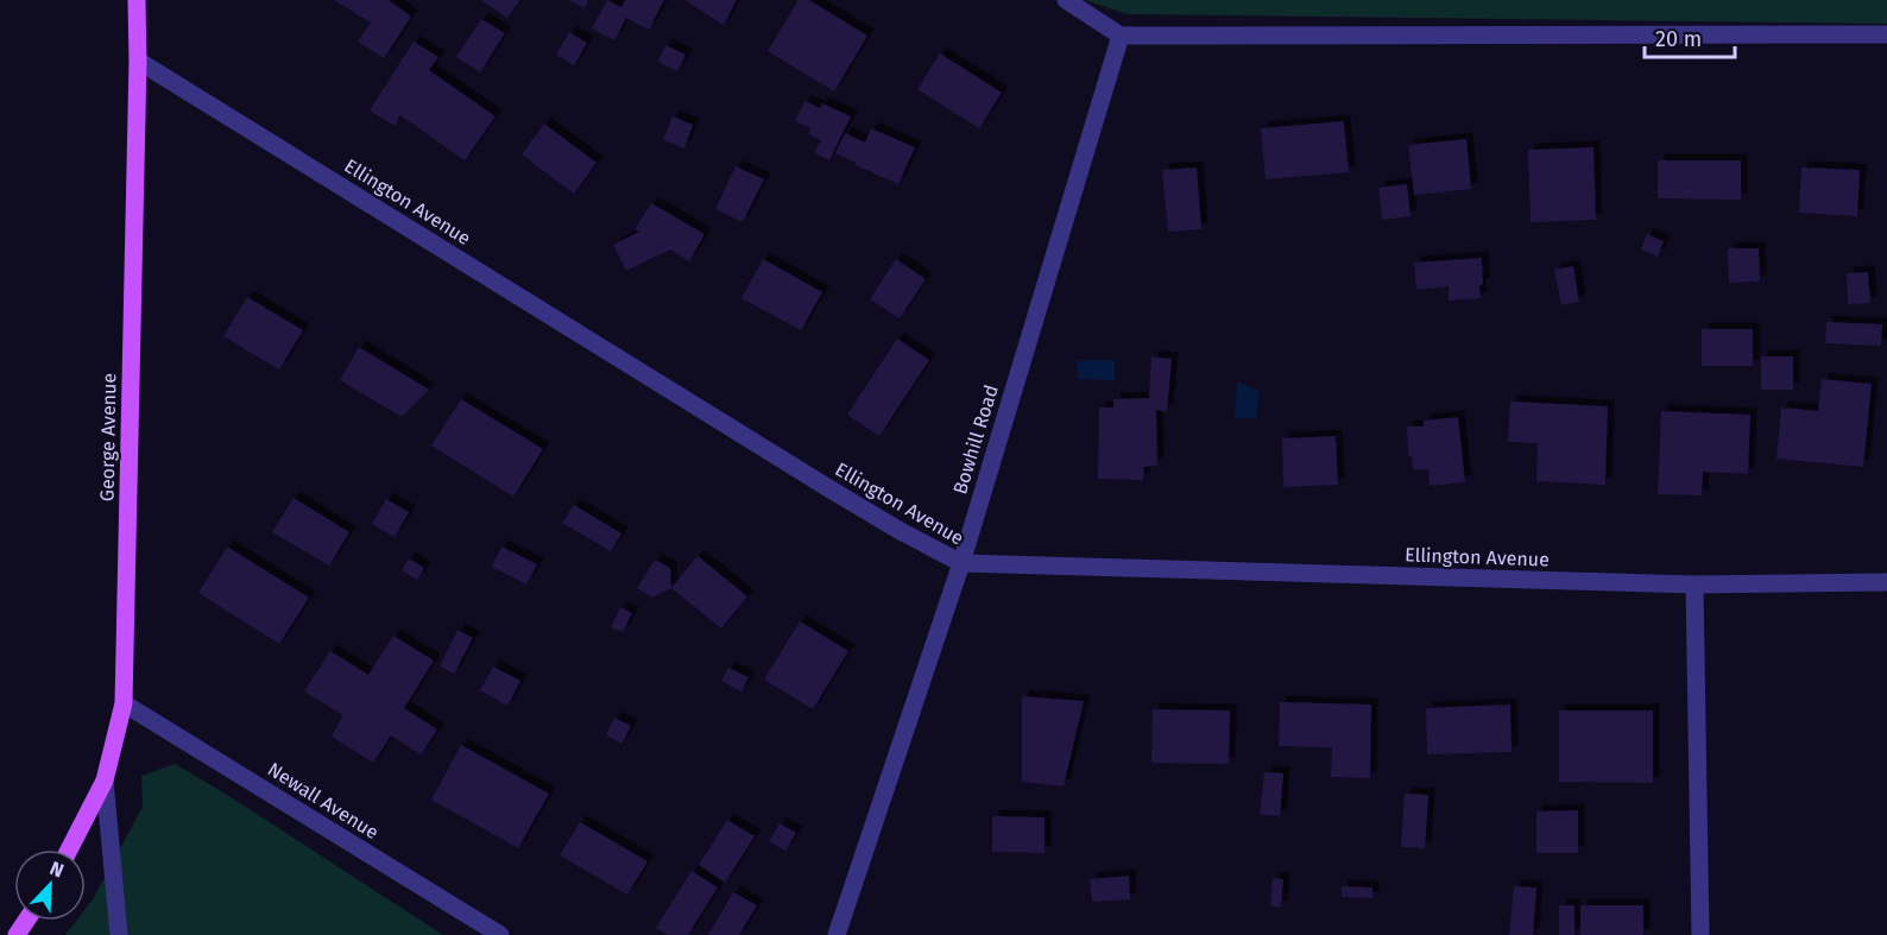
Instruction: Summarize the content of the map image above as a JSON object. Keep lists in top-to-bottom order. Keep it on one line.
{"streets":{"main road":["George Avenue"],"street":["Ellington Avenue","Bowhill Road","Newall Avenue"]},"crossings":[["Ellington Avenue","George Avenue"],["Ellington Avenue","Bowhill Road"],["George Avenue","Newall Avenue"]],"scale_bar":"20 m","north":"top right"}
